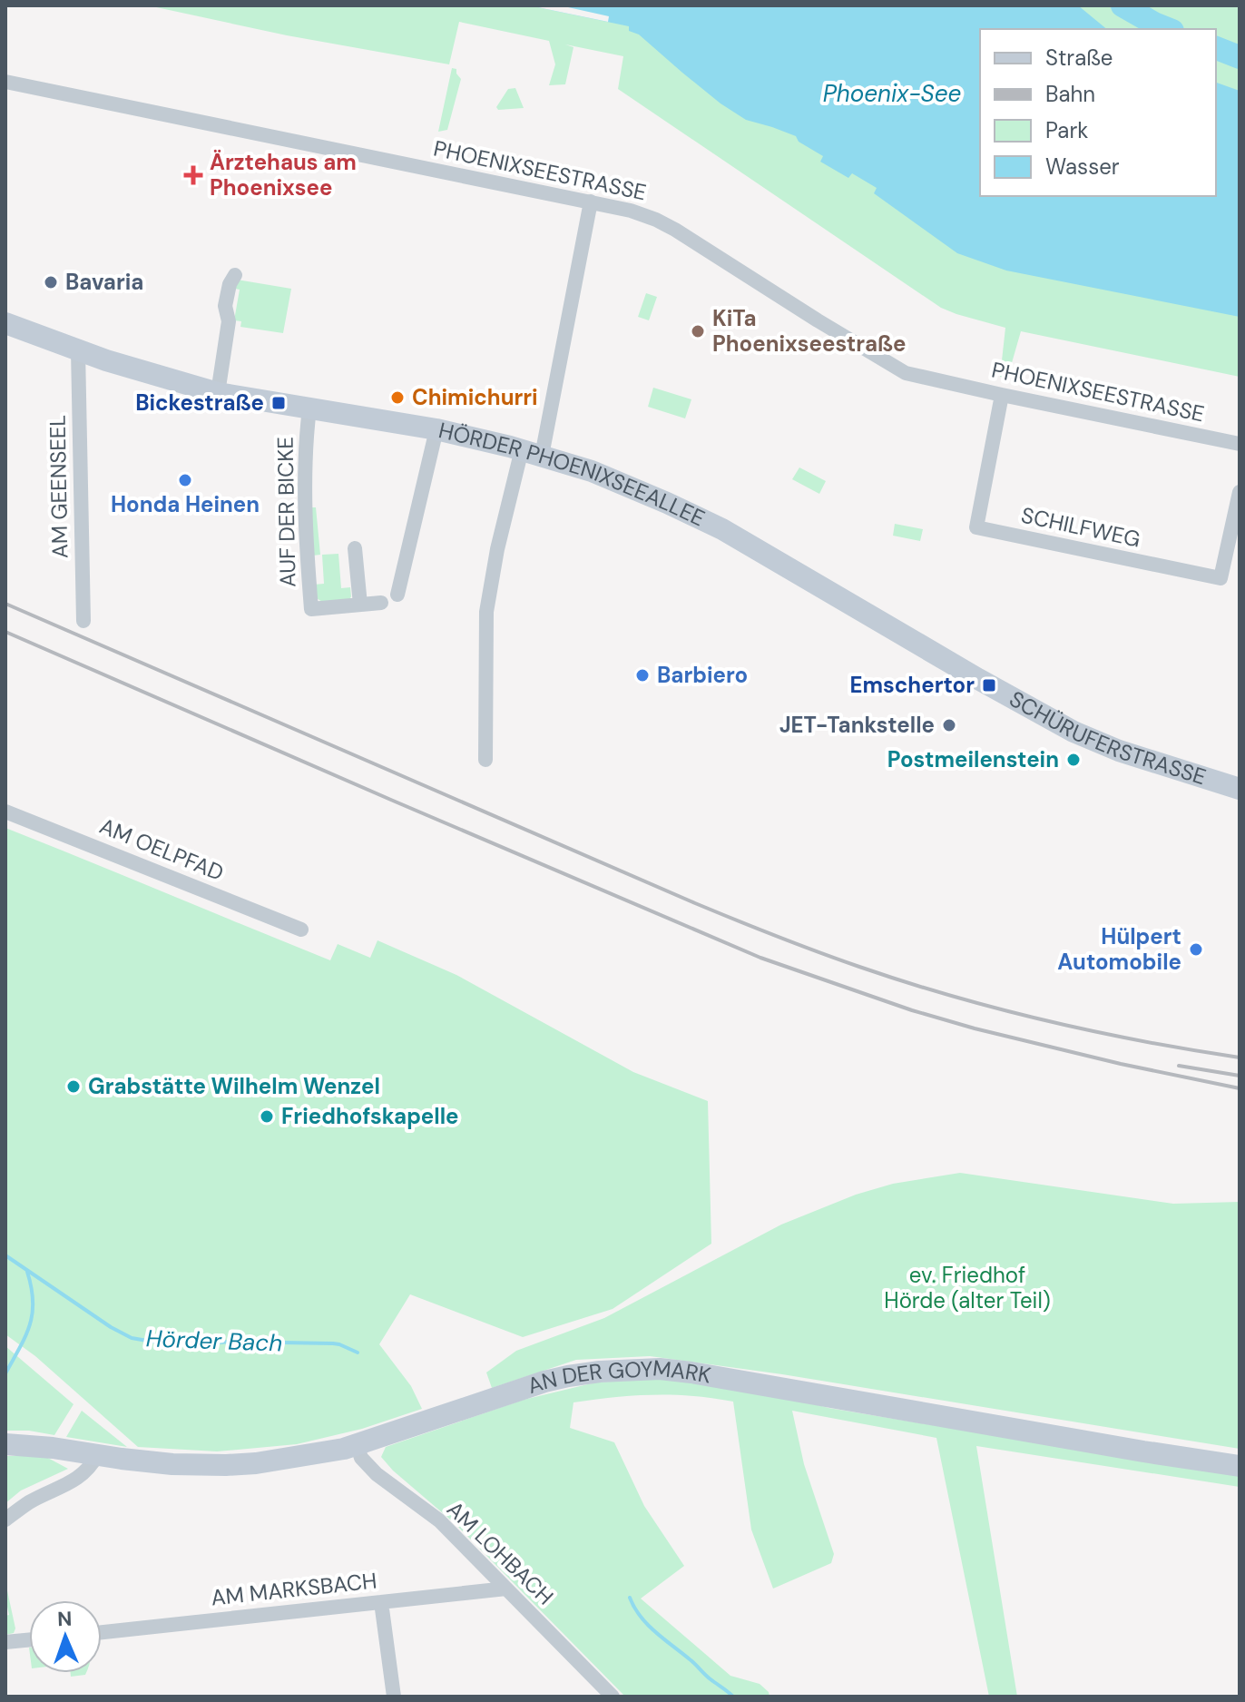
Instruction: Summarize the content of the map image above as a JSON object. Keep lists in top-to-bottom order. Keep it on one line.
{"streets":{"main road":["HÖRDER PHOENIXSEEALLEE","SCHÜRUFERSTRASSE","AN DER GOYMARK"],"street":["PHOENIXSEESTRASSE","AM GEENSEEL","AUF DER BICKE","SCHILFWEG","AM OELPFAD","AM LOHBACH","AM MARKSBACH"]},"crossings":[["PHOENIXSEESTRASSE","SCHILFWEG"],["HÖRDER PHOENIXSEEALLEE","AM GEENSEEL"],["HÖRDER PHOENIXSEEALLEE","AUF DER BICKE"],["HÖRDER PHOENIXSEEALLEE","SCHÜRUFERSTRASSE"],["AN DER GOYMARK","AM LOHBACH"],["AM LOHBACH","AM MARKSBACH"]],"water":["Phoenix-See","Hörder Bach"],"parks":["ev. Friedhof Hörde (alter Teil)"],"places":{"health":["Ärztehaus am Phoenixsee"],"other":["Bavaria","KiTa Phoenixseestraße","Chimichurri","Honda Heinen","Barbiero","JET-Tankstelle","Postmeilenstein","Hülpert Automobile","Grabstätte Wilhelm Wenzel","Friedhofskapelle"],"transit":["Bickestraße","Emschertor"]},"legend":["Straße","Bahn","Park","Wasser"],"north":"top"}
